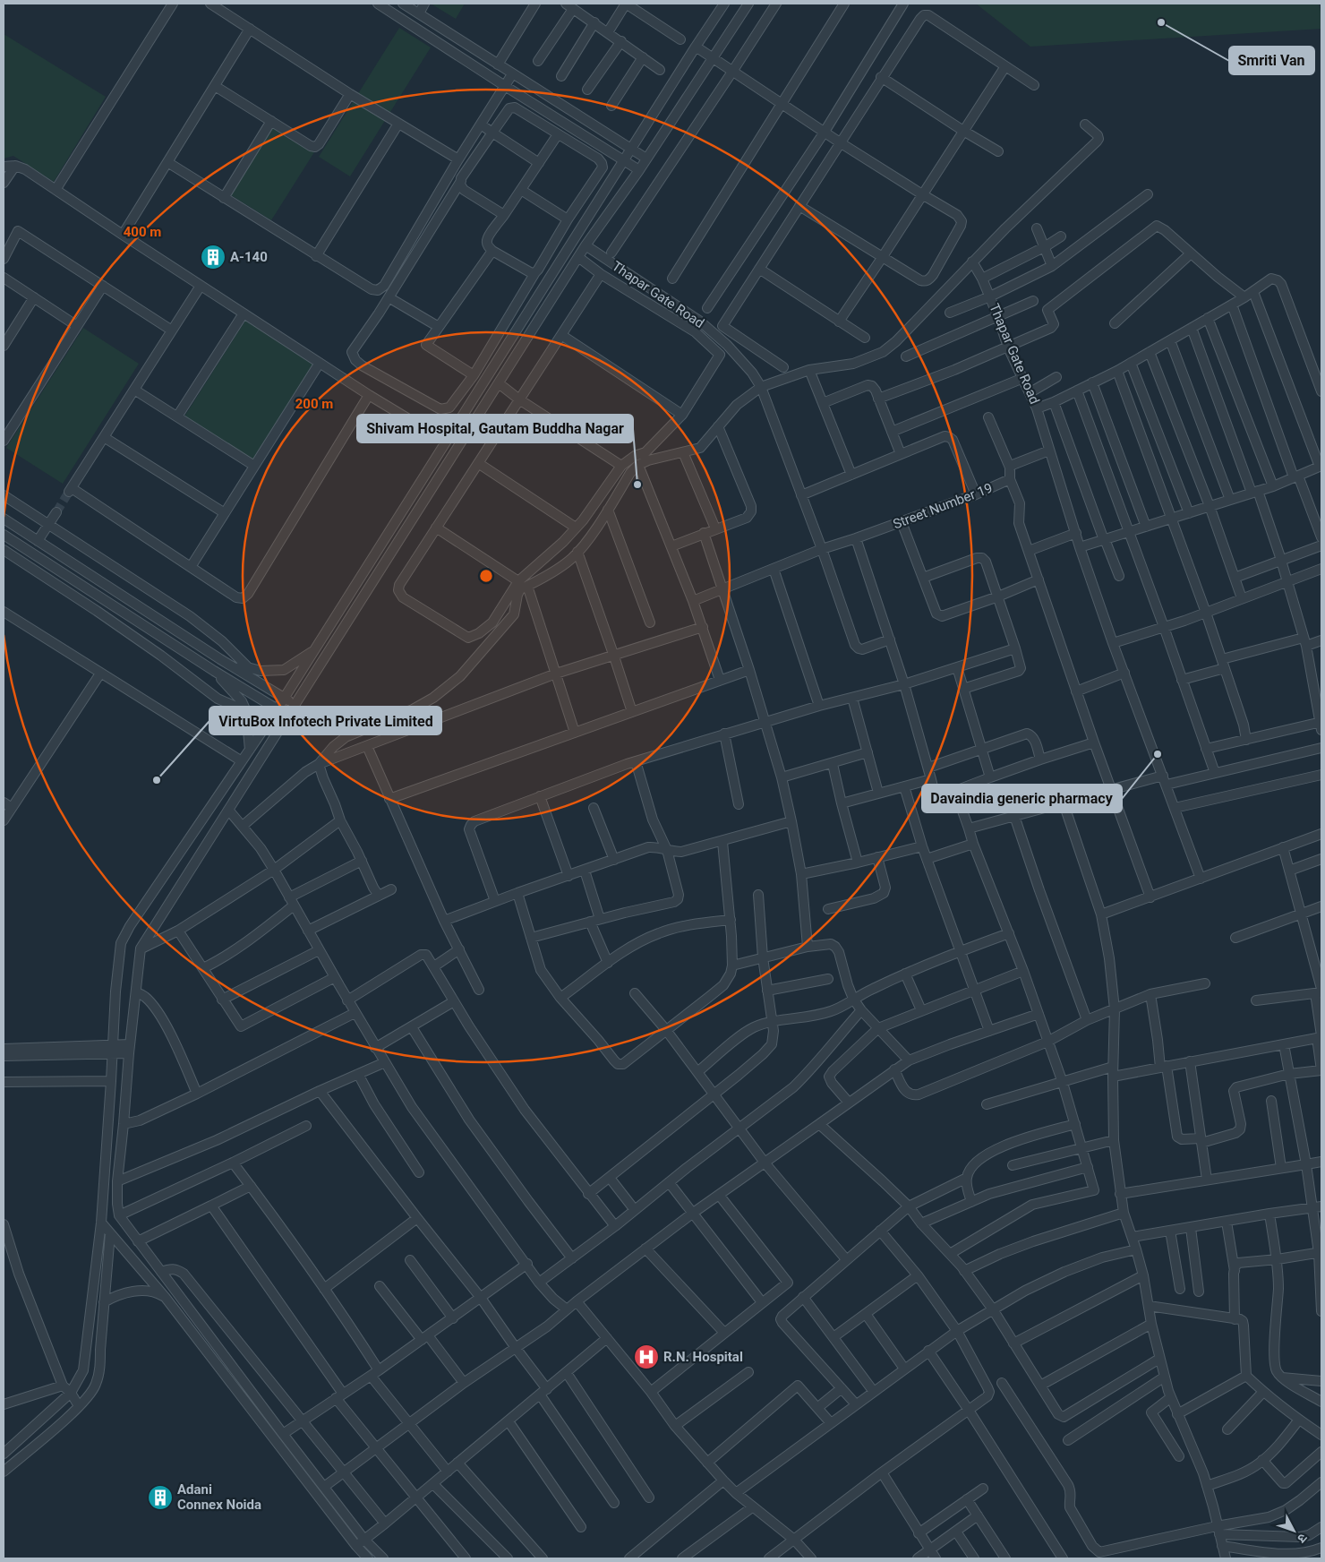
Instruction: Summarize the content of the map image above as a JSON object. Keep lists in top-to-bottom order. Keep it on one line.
{"streets":{"street":["Thapar Gate Road","Street Number 19"]},"crossings":[["Thapar Gate Road","Street Number 19"]],"places":{"other":["Smriti Van","Shivam Hospital, Gautam Buddha Nagar","Davaindia generic pharmacy","VirtuBox Infotech Private Limited"],"building":["A-140","Adani Connex Noida"],"hospital":["R.N. Hospital"]},"north":"bottom right","rings":["400 m","200 m"]}
